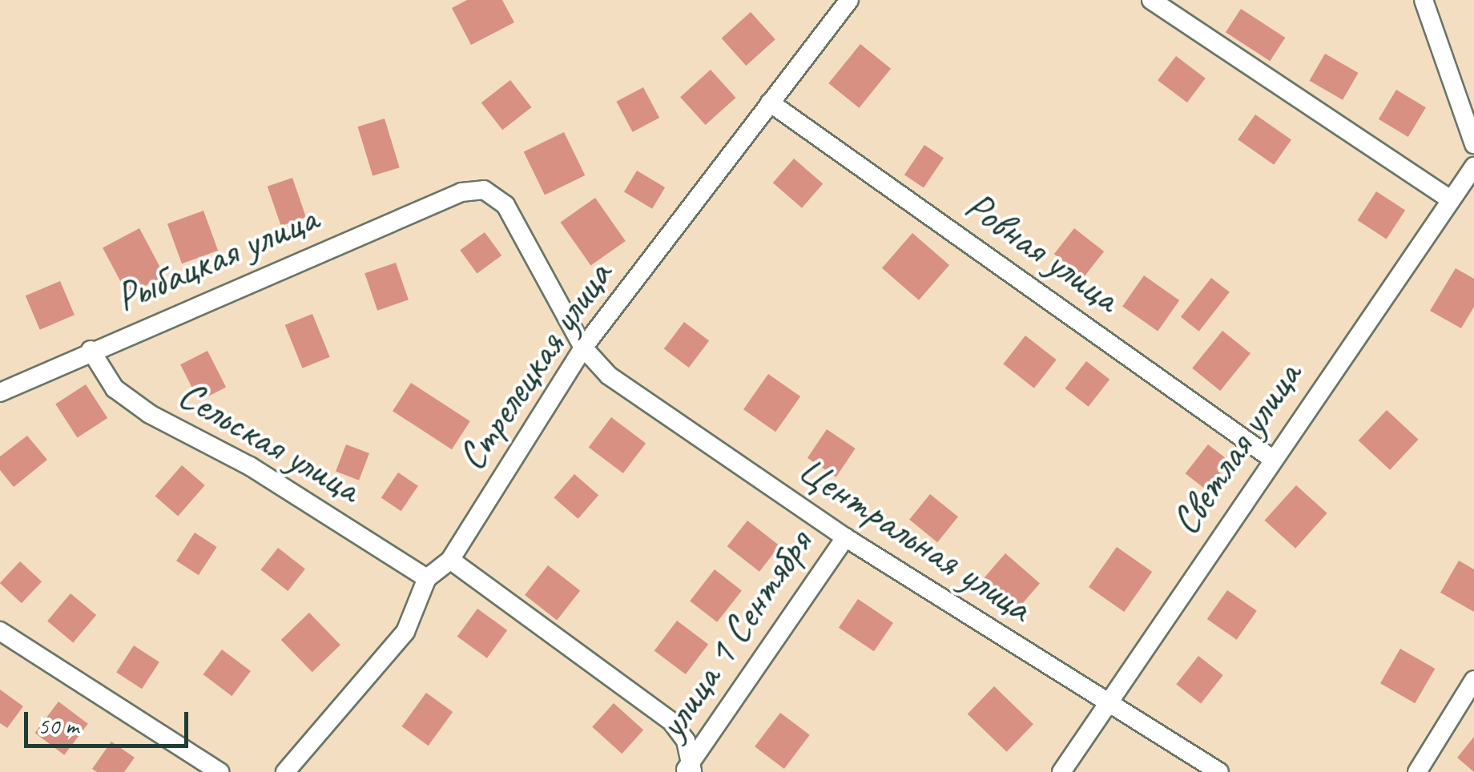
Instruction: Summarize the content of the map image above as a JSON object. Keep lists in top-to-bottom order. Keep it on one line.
{"streets":{"street":["Ровная улица","Рыбацкая улица","Стрелецкая улица","Сельская улица","Светлая улица","Центральная улица","улица 1 Сентября"]},"crossings":[["Ровная улица","Стрелецкая улица"],["Ровная улица","Светлая улица"],["Рыбацкая улица","Сельская улица"],["Рыбацкая улица","Центральная улица"],["Стрелецкая улица","Сельская улица"],["Стрелецкая улица","Центральная улица"],["Светлая улица","Центральная улица"],["Центральная улица","улица 1 Сентября"]],"scale_bar":"50 m"}
